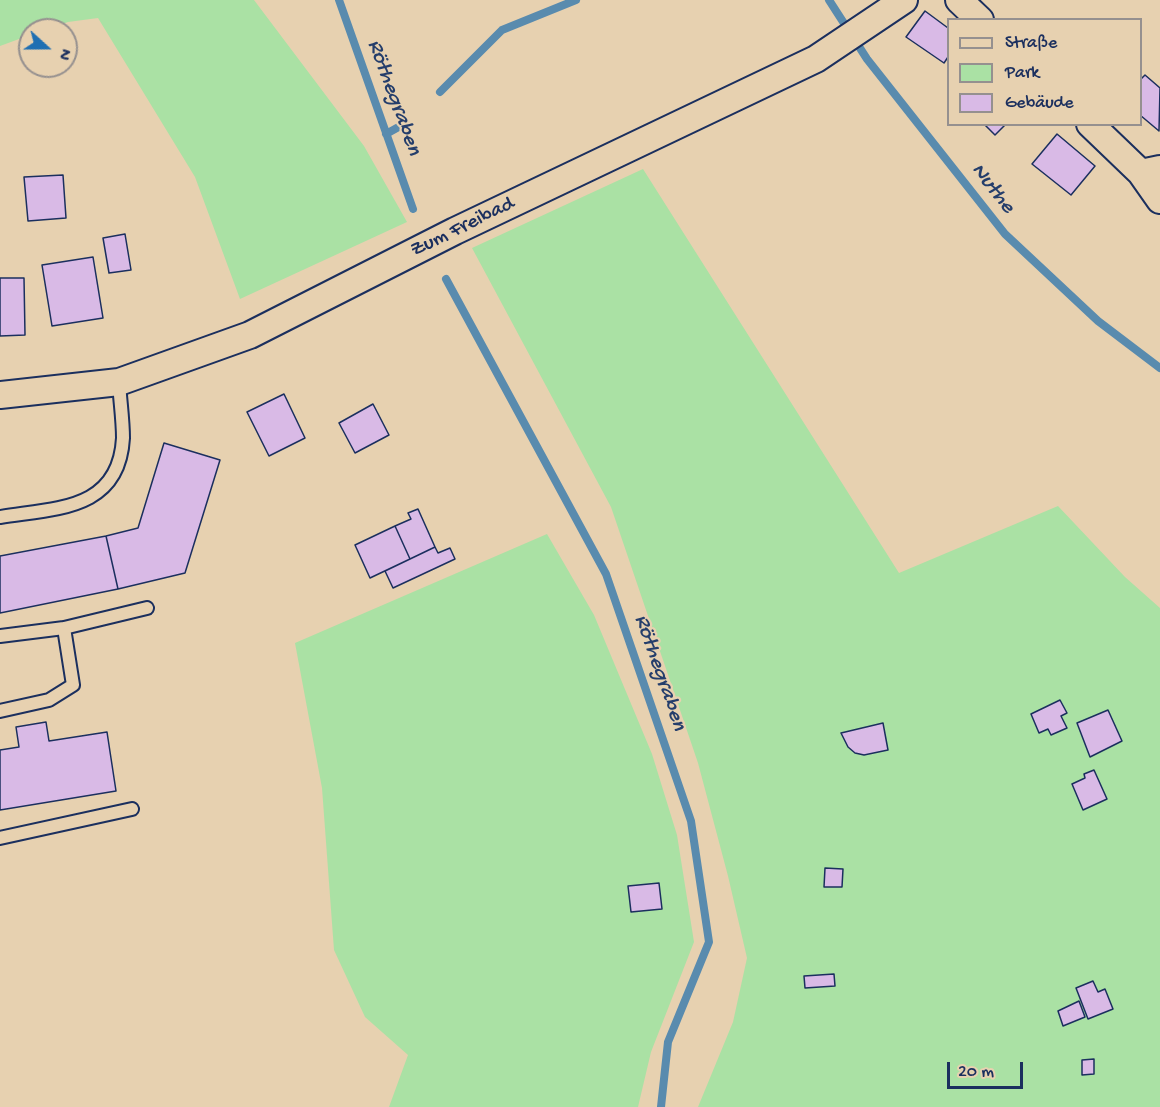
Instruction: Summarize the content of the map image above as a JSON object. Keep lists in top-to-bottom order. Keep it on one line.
{"streets":{"street":["Zum Freibad"]},"water":["Röthegraben","Nuthe"],"legend":["Straße","Park","Gebäude"],"scale_bar":"20 m","north":"right"}
